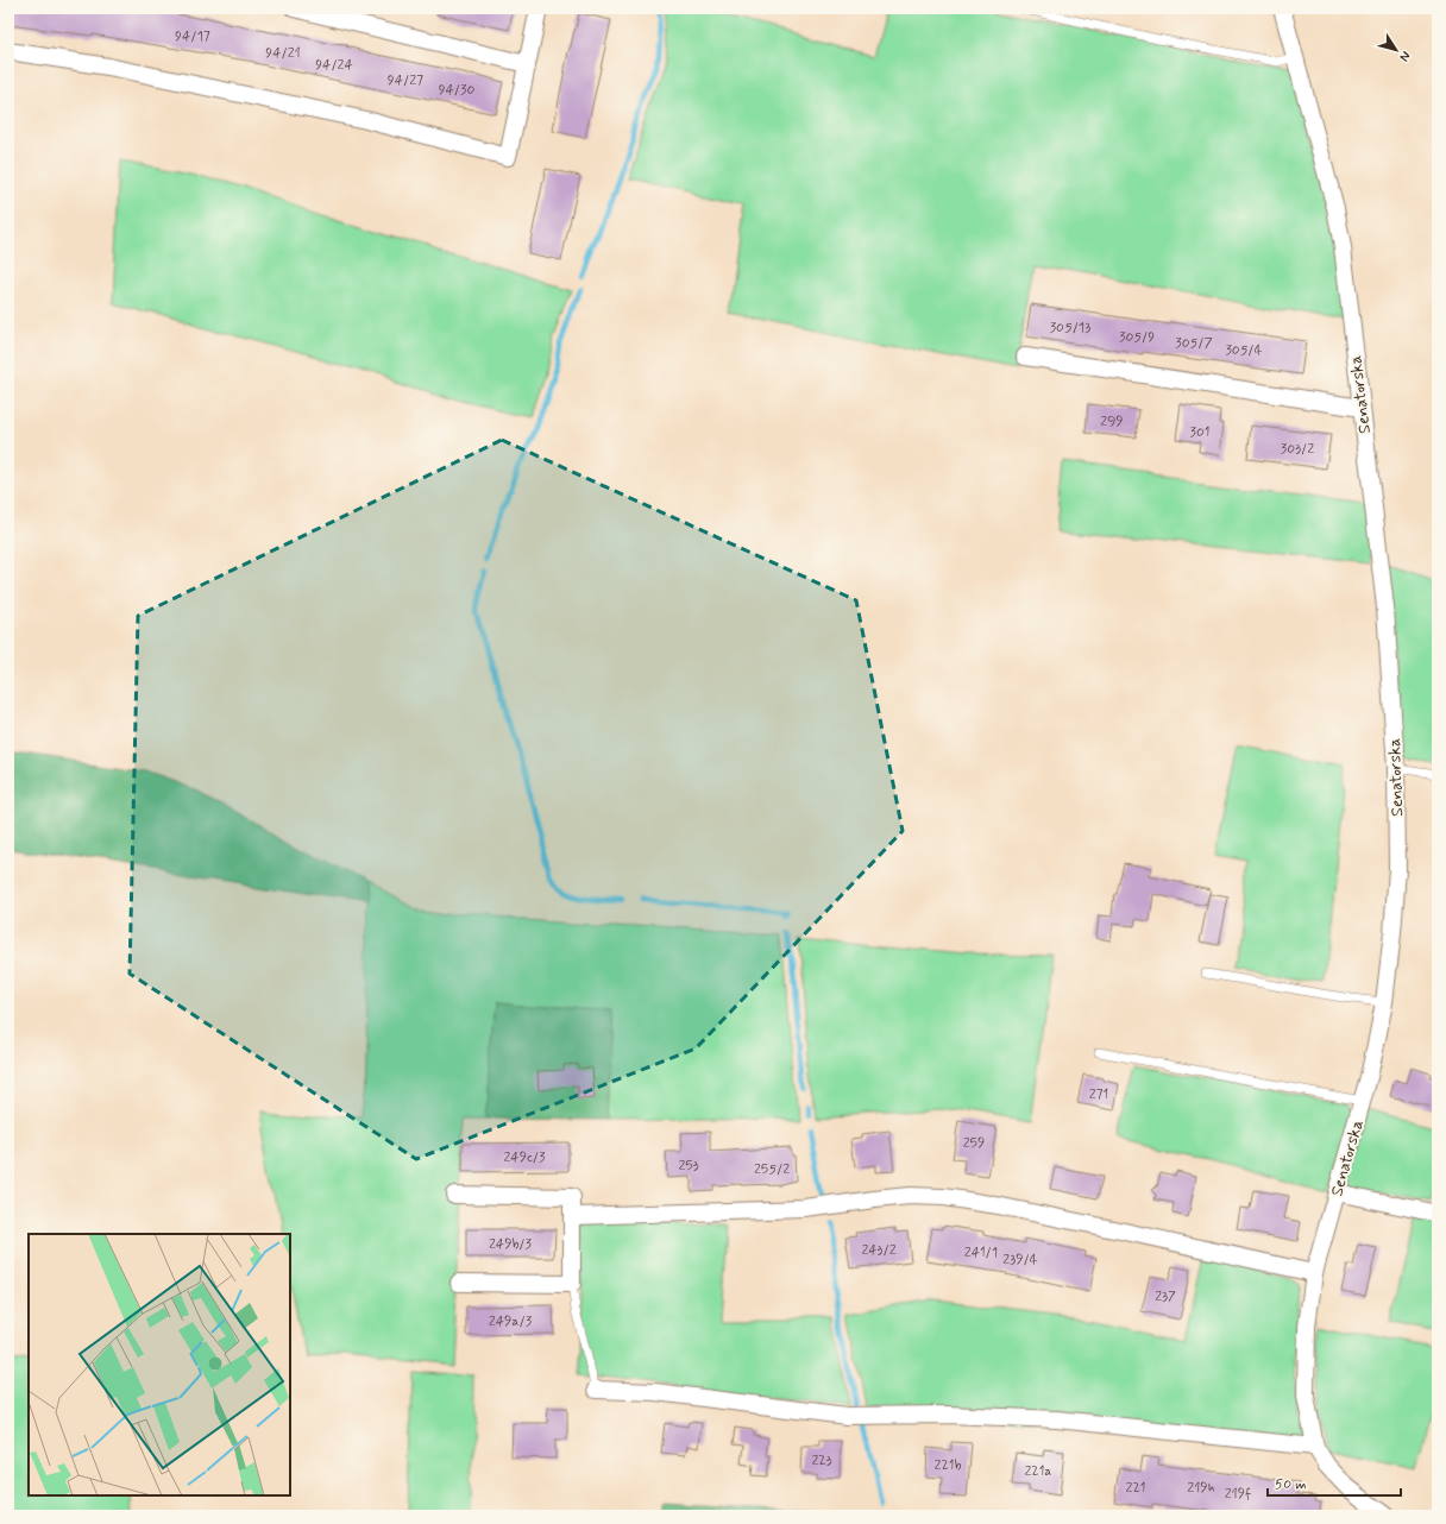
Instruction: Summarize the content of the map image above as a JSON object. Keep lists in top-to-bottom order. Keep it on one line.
{"streets":{"street":["Senatorska"]},"house_numbers":["94/17","94/21","94/24","94/27","94/30","305/13","305/9","305/7","305/4","299","301","303/2","271","259","249c/3","253","255/2","249b/3","243/2","241/1","239/4","237","249a/3","223","221b","221a","221","219h","219f"],"scale_bar":"50 m","north":"bottom right"}
